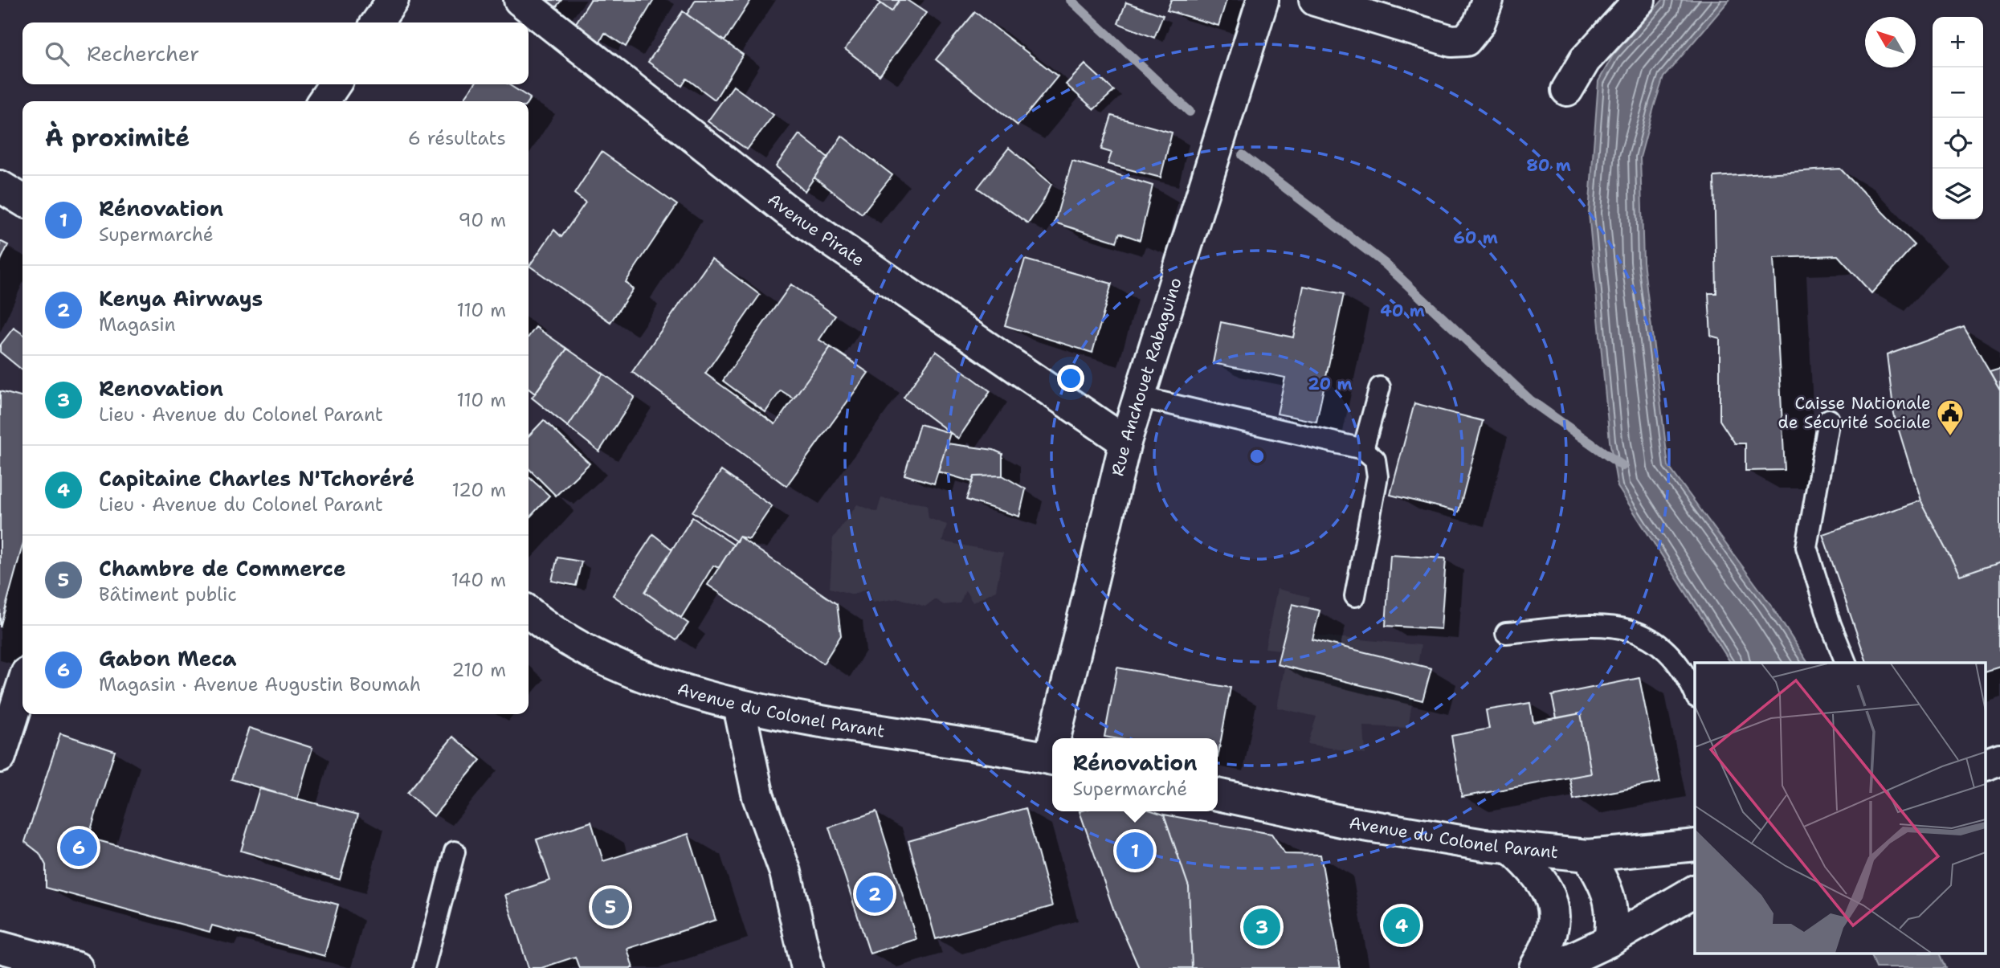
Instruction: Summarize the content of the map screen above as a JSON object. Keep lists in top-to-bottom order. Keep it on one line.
{"streets":{"street":["Avenue Pirate","Rue Anchouet Rabaguino","Avenue du Colonel Parant"]},"crossings":[["Avenue Pirate","Rue Anchouet Rabaguino"]],"places":{"public building":["Caisse Nationale de Sécurité Sociale"]},"north":"top left","page":{"map_buttons":["+","−"],"search":"Rechercher","heading":["À proximité","6 résultats"],"list":[{"mark":"1","name":"Rénovation","note":"Supermarché","value":"90 m"},{"mark":"2","name":"Kenya Airways","note":"Magasin","value":"110 m"},{"mark":"3","name":"Renovation","note":"Lieu · Avenue du Colonel Parant","value":"110 m"},{"mark":"4","name":"Capitaine Charles N'Tchoréré","note":"Lieu · Avenue du Colonel Parant","value":"120 m"},{"mark":"5","name":"Chambre de Commerce","note":"Bâtiment public","value":"140 m"},{"mark":"6","name":"Gabon Meca","note":"Magasin · Avenue Augustin Boumah","value":"210 m"}],"popup":["Rénovation","Supermarché"],"pins":["6","1","2","5","4","3"]},"rings":["80 m","60 m","40 m","20 m"]}
